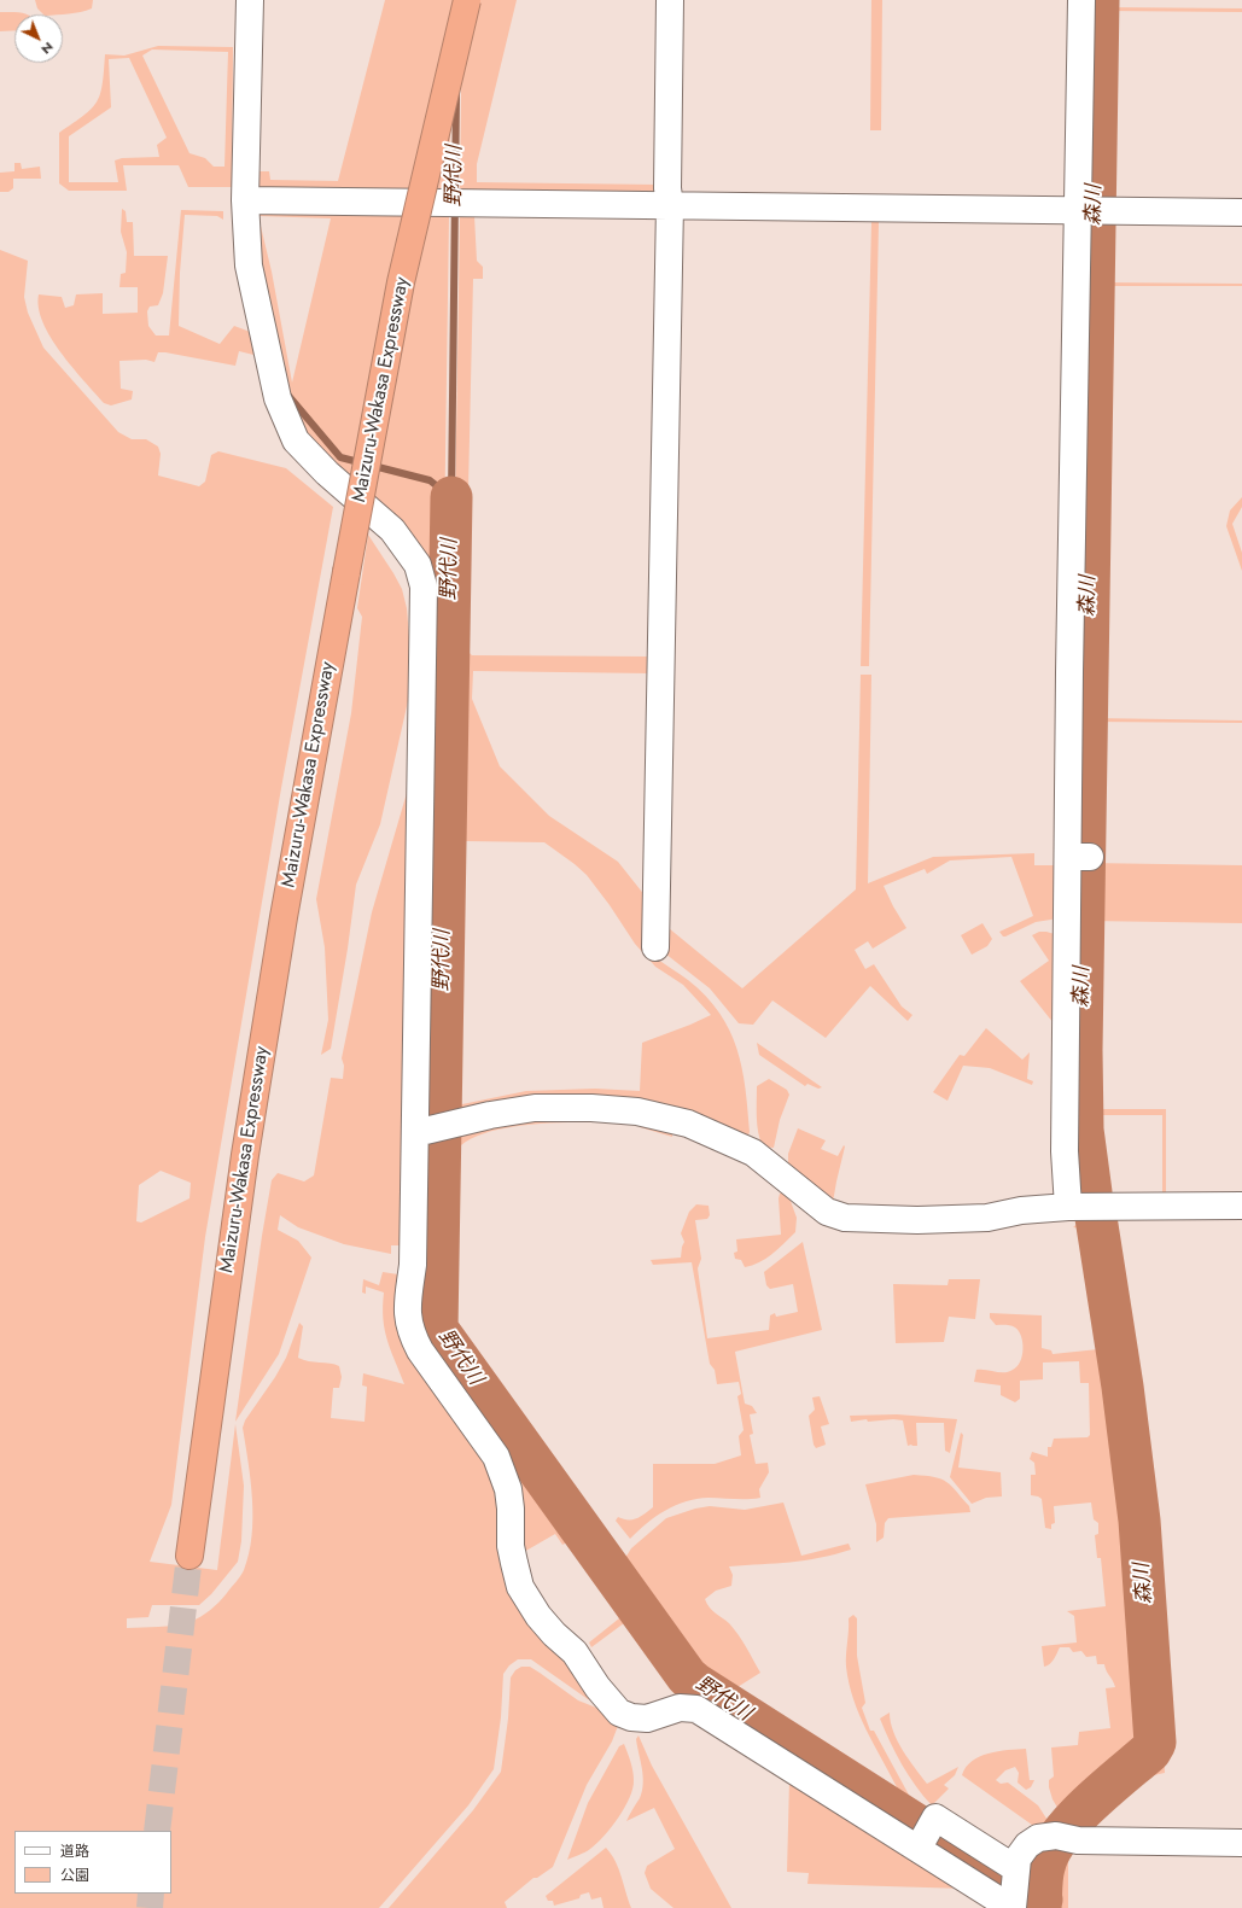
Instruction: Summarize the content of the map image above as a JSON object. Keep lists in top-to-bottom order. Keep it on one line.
{"streets":{"highway":["Maizuru-Wakasa Expressway"]},"water":["野代川","森川"],"legend":["道路","公園"],"north":"bottom right"}
